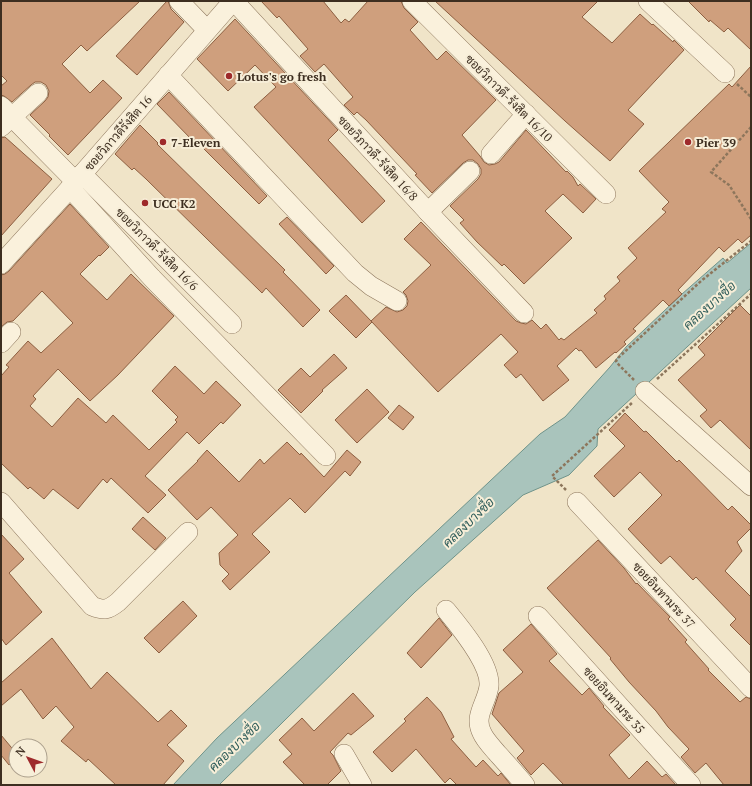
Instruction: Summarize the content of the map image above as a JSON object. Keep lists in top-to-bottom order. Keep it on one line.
{"streets":{"street":["ซอยวิภาวดี-รังสิต 16/10","ซอยวิภาวดีรังสิต 16","ซอยวิภาวดี-รังสิต 16/8","ซอยวิภาวดี-รังสิต 16/6","ซอยอินทามระ 37","ซอยอินทามระ 35"]},"crossings":[["ซอยวิภาวดีรังสิต 16","ซอยวิภาวดี-รังสิต 16/8"],["ซอยวิภาวดีรังสิต 16","ซอยวิภาวดี-รังสิต 16/6"]],"water":["คลองบางซื่อ"],"places":["Lotus's go fresh","7-Eleven","Pier 39","UCC K2"],"north":"top left"}
